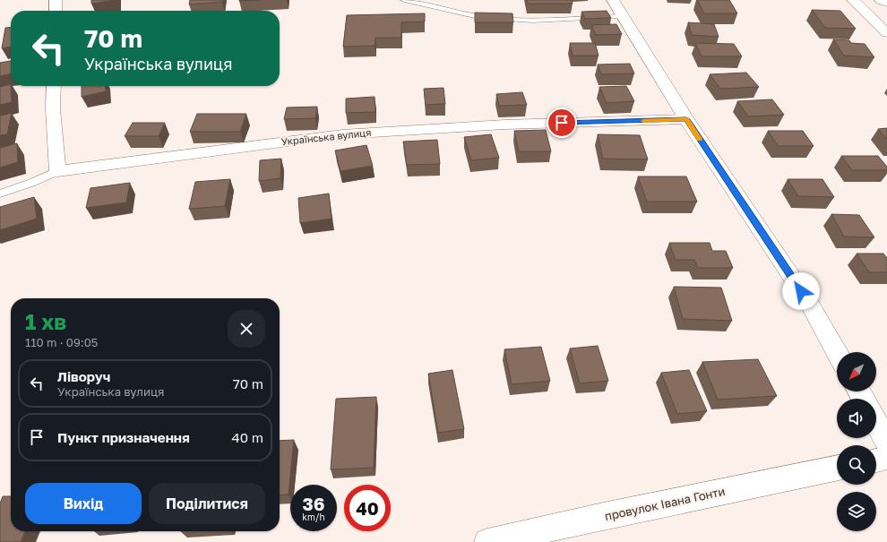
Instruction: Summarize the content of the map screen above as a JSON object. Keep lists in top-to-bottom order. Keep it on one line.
{"streets":{"street":["Українська вулиця","провулок Івана Гонти"]},"north":"bottom left","page":{"turn":["70 m","Українська вулиця"],"heading":["1 хв","110 m · 09:05"],"list":[{"name":"Ліворуч","note":"Українська вулиця","value":"70 m"},{"name":"Пункт призначення","value":"40 m"}],"buttons":["Вихід","Поділитися"],"speed":"36 km/h","limit":"40"}}
